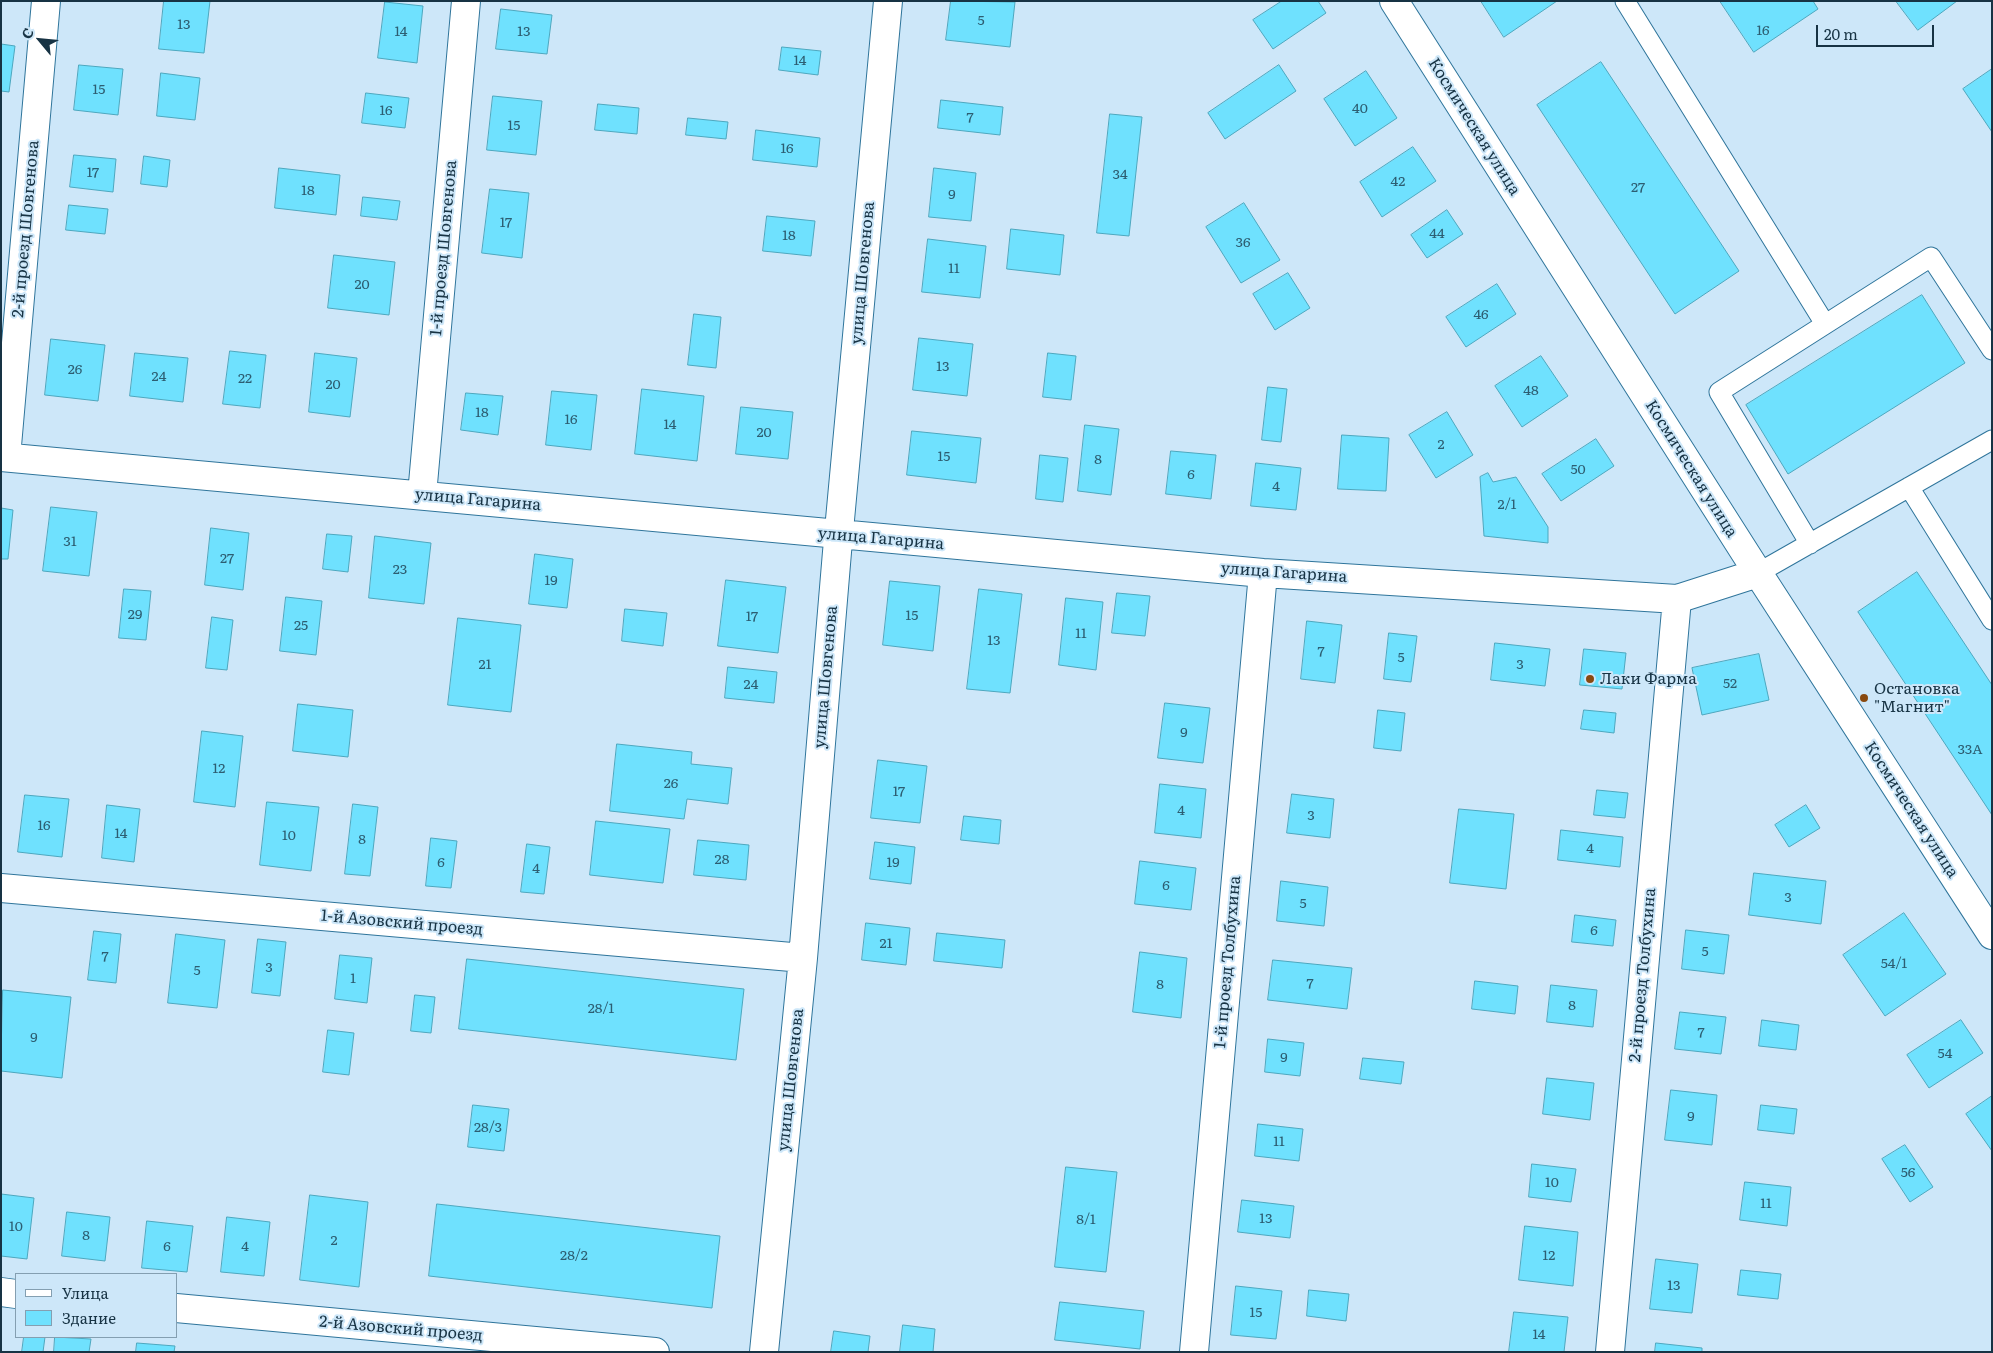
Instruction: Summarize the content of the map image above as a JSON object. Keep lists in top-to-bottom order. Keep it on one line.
{"streets":{"street":["Космическая улица","2-й проезд Шовгенова","1-й проезд Шовгенова","улица Шовгенова","улица Гагарина","1-й Азовский проезд","1-й проезд Толбухина","2-й проезд Толбухина","2-й Азовский проезд"]},"crossings":[["Космическая улица","улица Гагарина"],["2-й проезд Шовгенова","улица Гагарина"],["1-й проезд Шовгенова","улица Гагарина"],["улица Шовгенова","улица Гагарина"],["улица Шовгенова","1-й Азовский проезд"],["улица Гагарина","1-й проезд Толбухина"],["улица Гагарина","2-й проезд Толбухина"]],"places":["Лаки Фарма","Остановка \"Магнит\""],"house_numbers":["5","13","16","14","13","14","15","40","16","7","15","16","17","34","42","27","18","9","17","44","18","36","11","20","46","13","26","24","22","20","48","18","16","14","20","2","15","8","50","6","4","2/1","31","27","23","19","29","15","17","25","11","13","7","5","21","3","52","24","9","33А","12","26","17","4","3","16","14","10","8","4","28","6","19","4","6","3","5","6","21","5","7","54/1","3","5","1","7","8","8","28/1","7","9","54","9","9","28/3","11","56","10","11","13","8/1","10","8","2","6","4","28/2","12","13","15","14"],"legend":["Улица","Здание"],"scale_bar":"20 m","north":"top left"}
